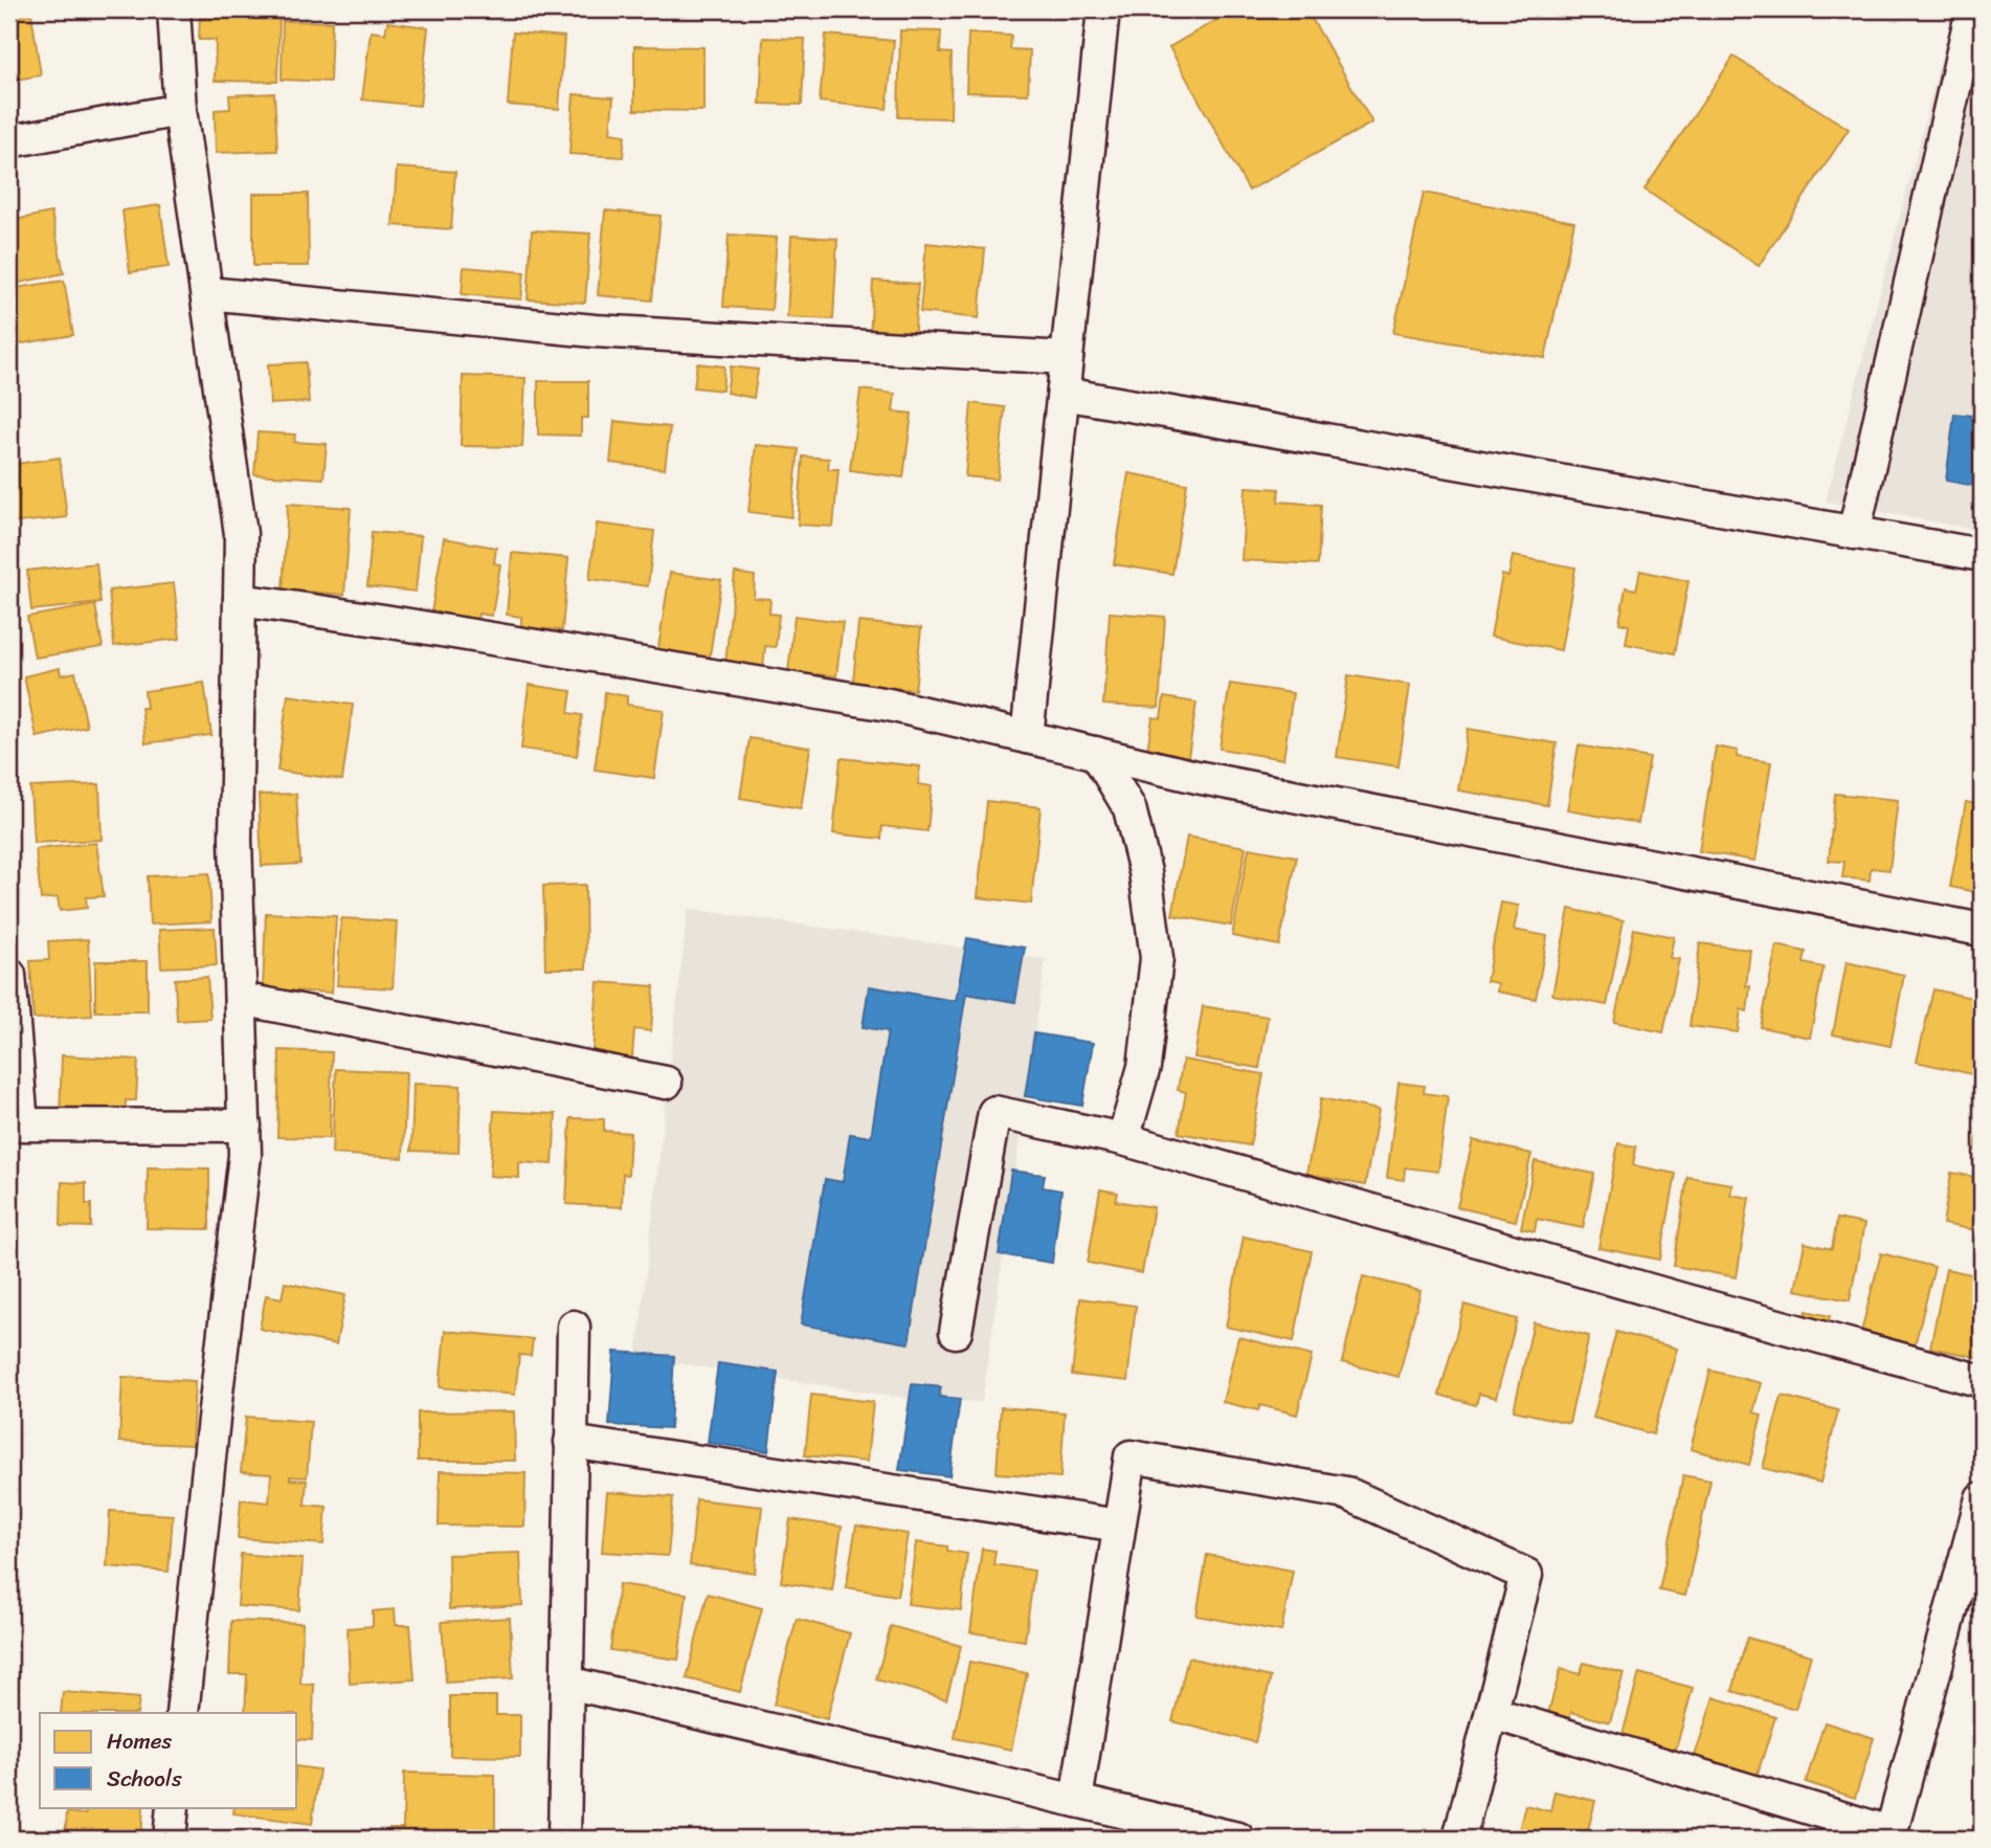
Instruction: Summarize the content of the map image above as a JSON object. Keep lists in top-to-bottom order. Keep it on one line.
{"legend":["Homes","Schools"]}
